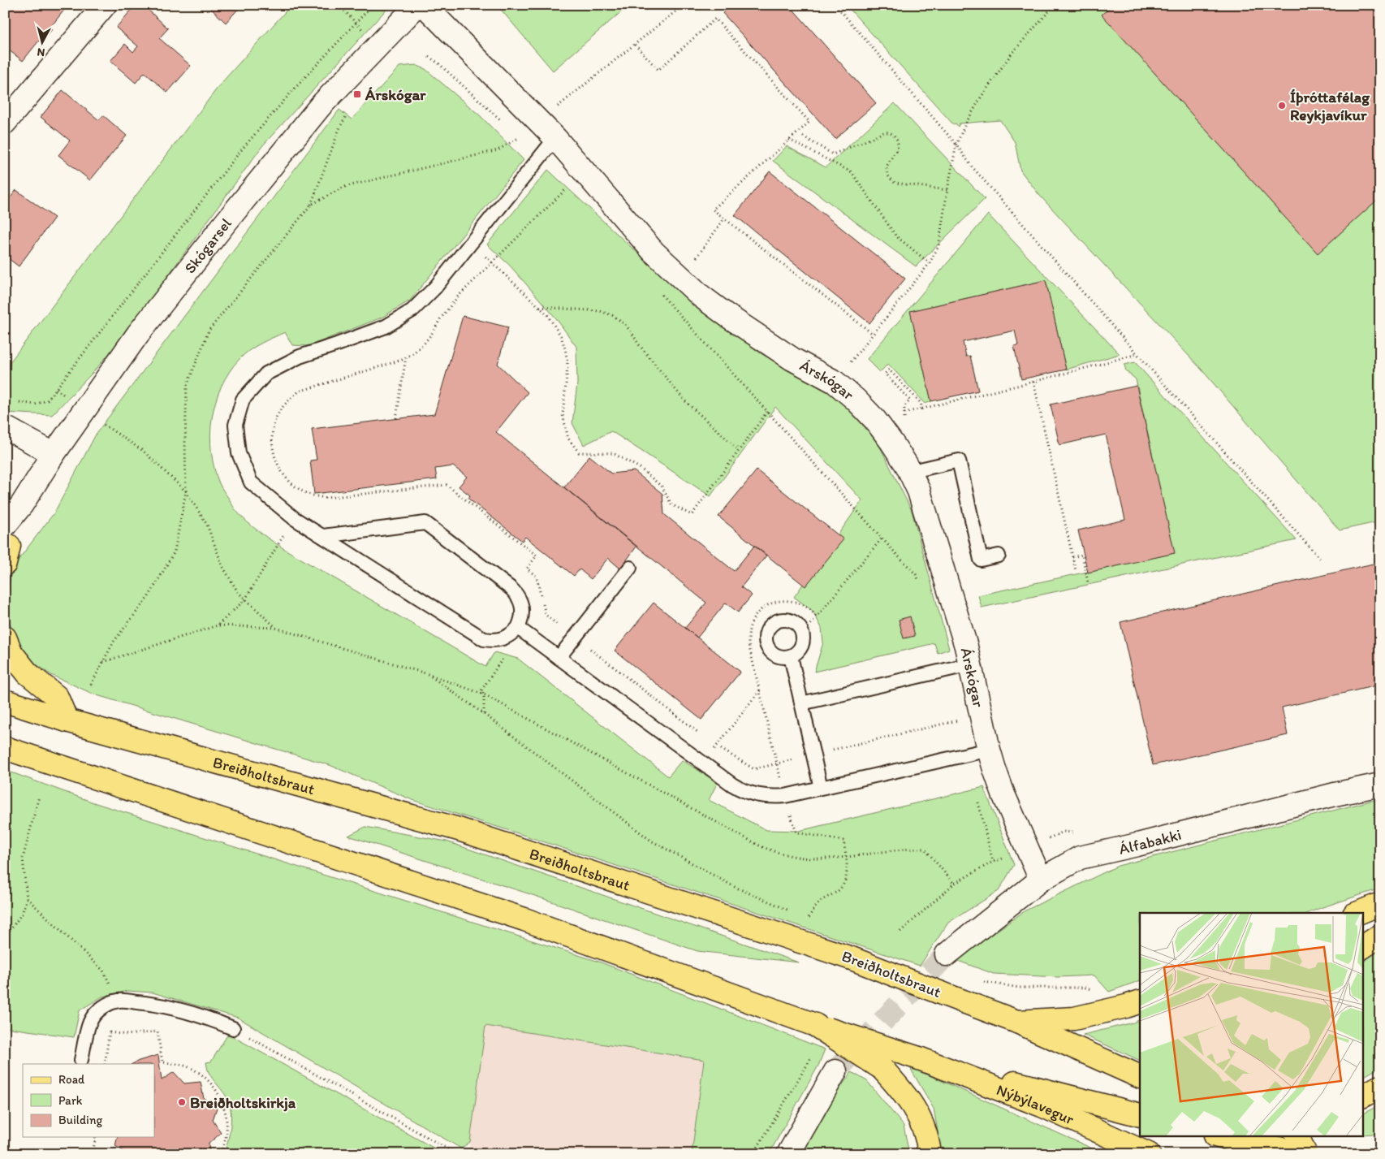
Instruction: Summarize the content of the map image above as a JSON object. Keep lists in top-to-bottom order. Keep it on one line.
{"streets":{"main road":["Breiðholtsbraut","Nýbýlavegur"],"street":["Skógarsel","Árskógar","Álfabakki"]},"crossings":[["Árskógar","Álfabakki"]],"places":{"transit":["Árskógar"],"other":["Íþróttafélag Reykjavíkur","Breiðholtskirkja"]},"legend":["Road","Park","Building"],"north":"bottom"}
